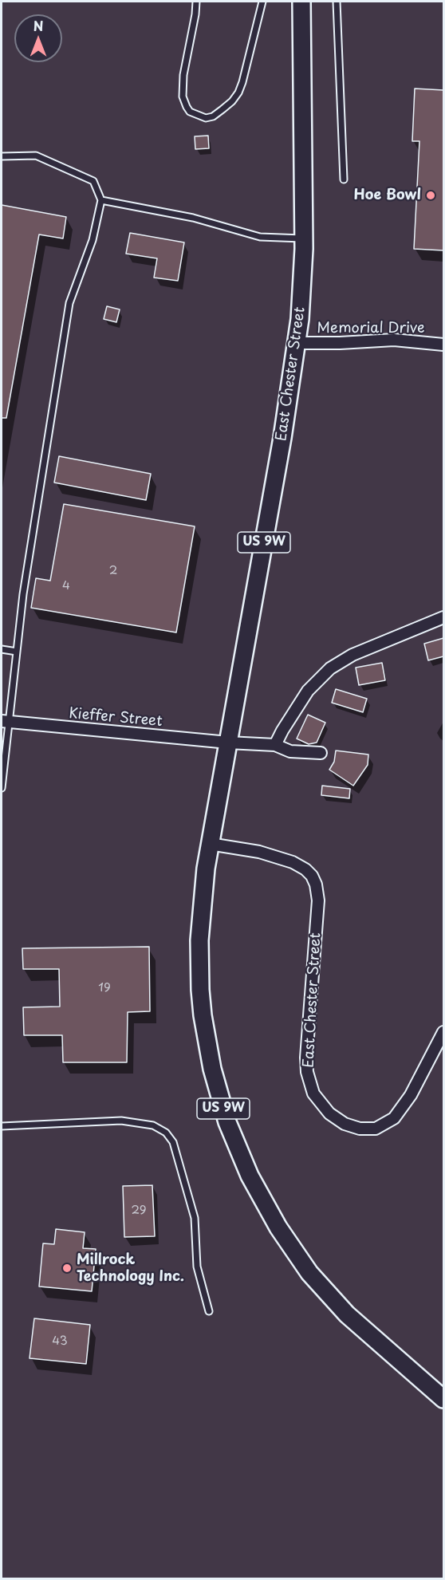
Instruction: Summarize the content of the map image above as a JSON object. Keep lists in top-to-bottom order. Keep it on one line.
{"streets":{"main road":["East Chester Street","US 9W"],"street":["Memorial Drive","Kieffer Street"]},"crossings":[["Memorial Drive","East Chester Street"],["East Chester Street","US 9W"],["East Chester Street","Kieffer Street"],["US 9W","Kieffer Street"]],"places":["Hoe Bowl","Millrock Technology Inc."],"house_numbers":["2","4","19","29","43"],"north":"top"}
